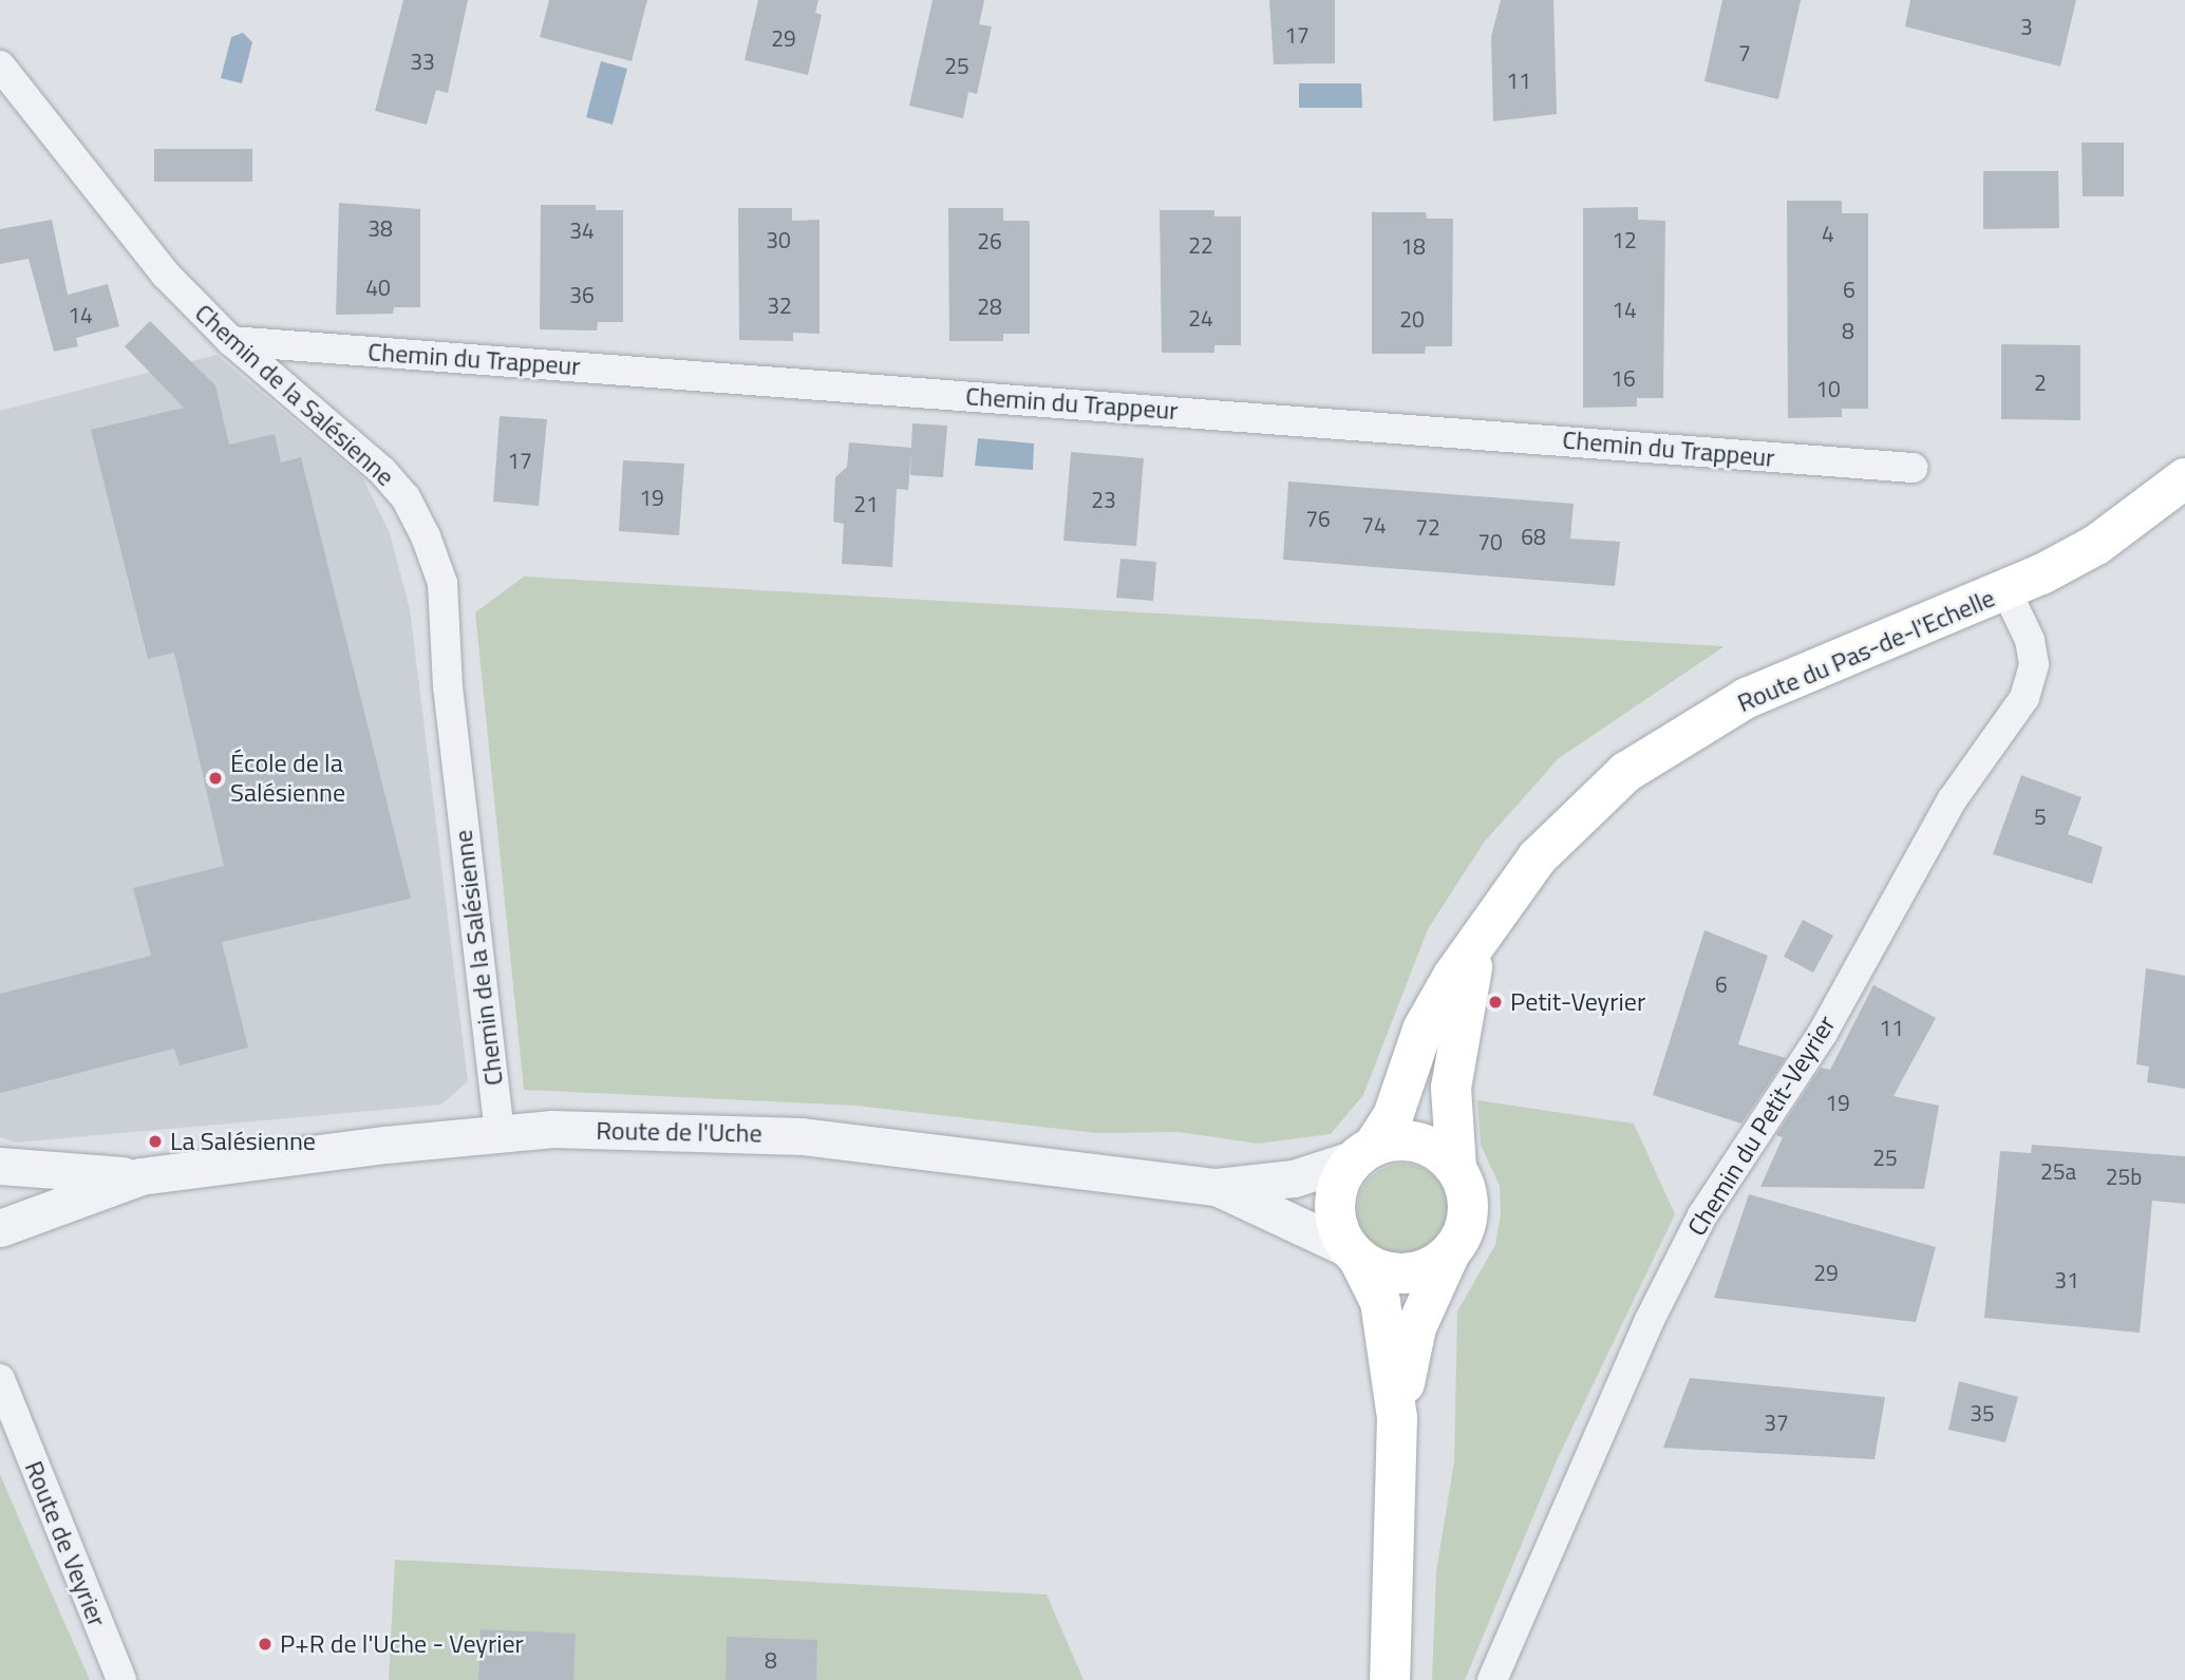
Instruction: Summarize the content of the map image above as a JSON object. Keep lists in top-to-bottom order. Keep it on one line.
{"streets":{"main road":["Route du Pas-de-l'Echelle"],"street":["Chemin du Trappeur","Chemin de la Salésienne","Chemin du Petit-Veyrier","Route de l'Uche","Route de Veyrier"]},"crossings":[["Chemin du Trappeur","Chemin de la Salésienne"],["Chemin de la Salésienne","Route de l'Uche"],["Route du Pas-de-l'Echelle","Chemin du Petit-Veyrier"],["Route du Pas-de-l'Echelle","Route de l'Uche"]],"places":["École de la Salésienne","Petit-Veyrier","La Salésienne","P+R de l'Uche - Veyrier"],"house_numbers":["3","17","29","7","33","25","11","38","34","4","30","12","26","22","18","40","6","36","32","28","14","14","24","20","8","16","2","10","17","19","23","21","76","74","72","68","70","5","6","11","19","25","25a","25b","29","31","35","37","8"]}
